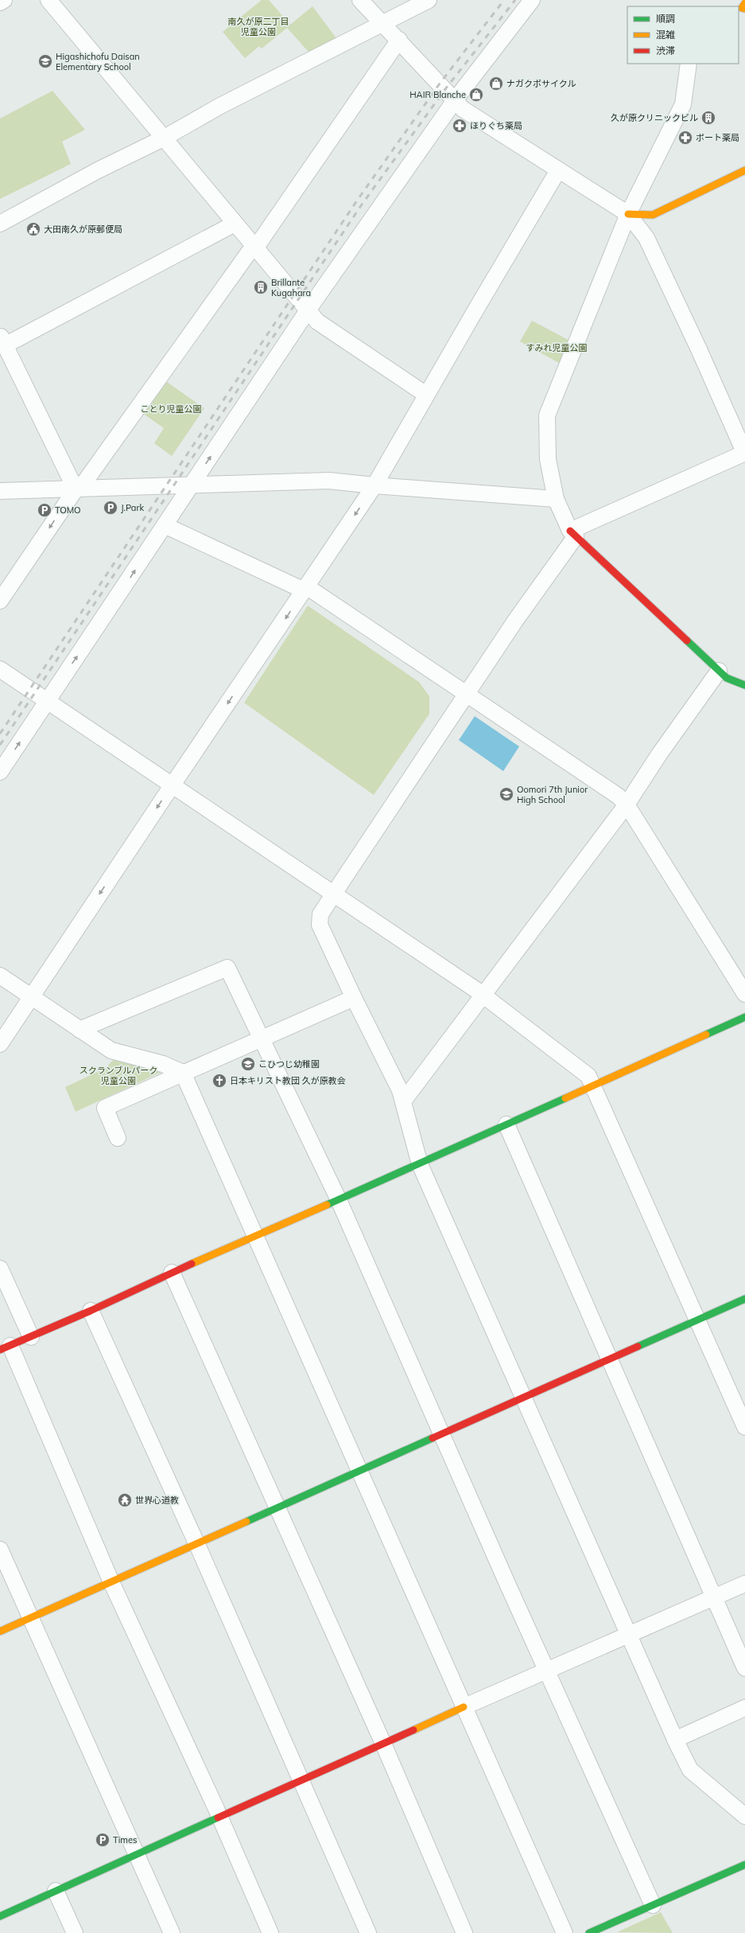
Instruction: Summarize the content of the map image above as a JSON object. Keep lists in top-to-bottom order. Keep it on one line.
{"parks":["南久が原二丁目 児童公園","すみれ児童公園","ことり児童公園","スクランブルパーク 児童公園"],"places":{"school or university":["Higashichofu Daisan Elementary School","Oomori 7th Junior High School","こひつじ幼稚園"],"shop":["ナガクボサイクル","HAIR Blanche"],"building":["久が原クリニックビル","Brillante Kugahara"],"pharmacy":["ほりぐち薬局","ポート薬局"],"public building":["大田南久が原郵便局"],"parking":["J.Park","TOMO","Times"],"church":["日本キリスト教団 久が原教会"],"temple":["世界心道教"]},"legend":["順調","混雑","渋滞"]}
